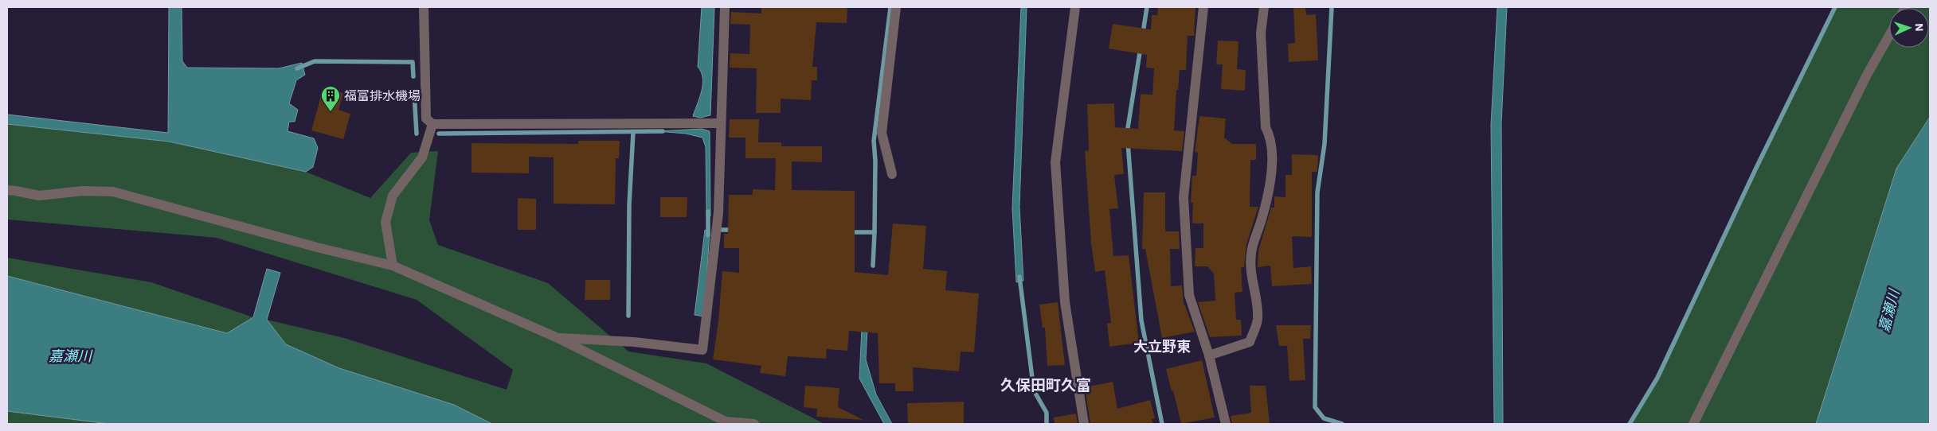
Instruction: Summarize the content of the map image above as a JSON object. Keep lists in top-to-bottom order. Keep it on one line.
{"districts":["大立野東","久保田町久富"],"water":["嘉瀬川"],"places":{"building":["福富排水機場"]},"north":"right"}
